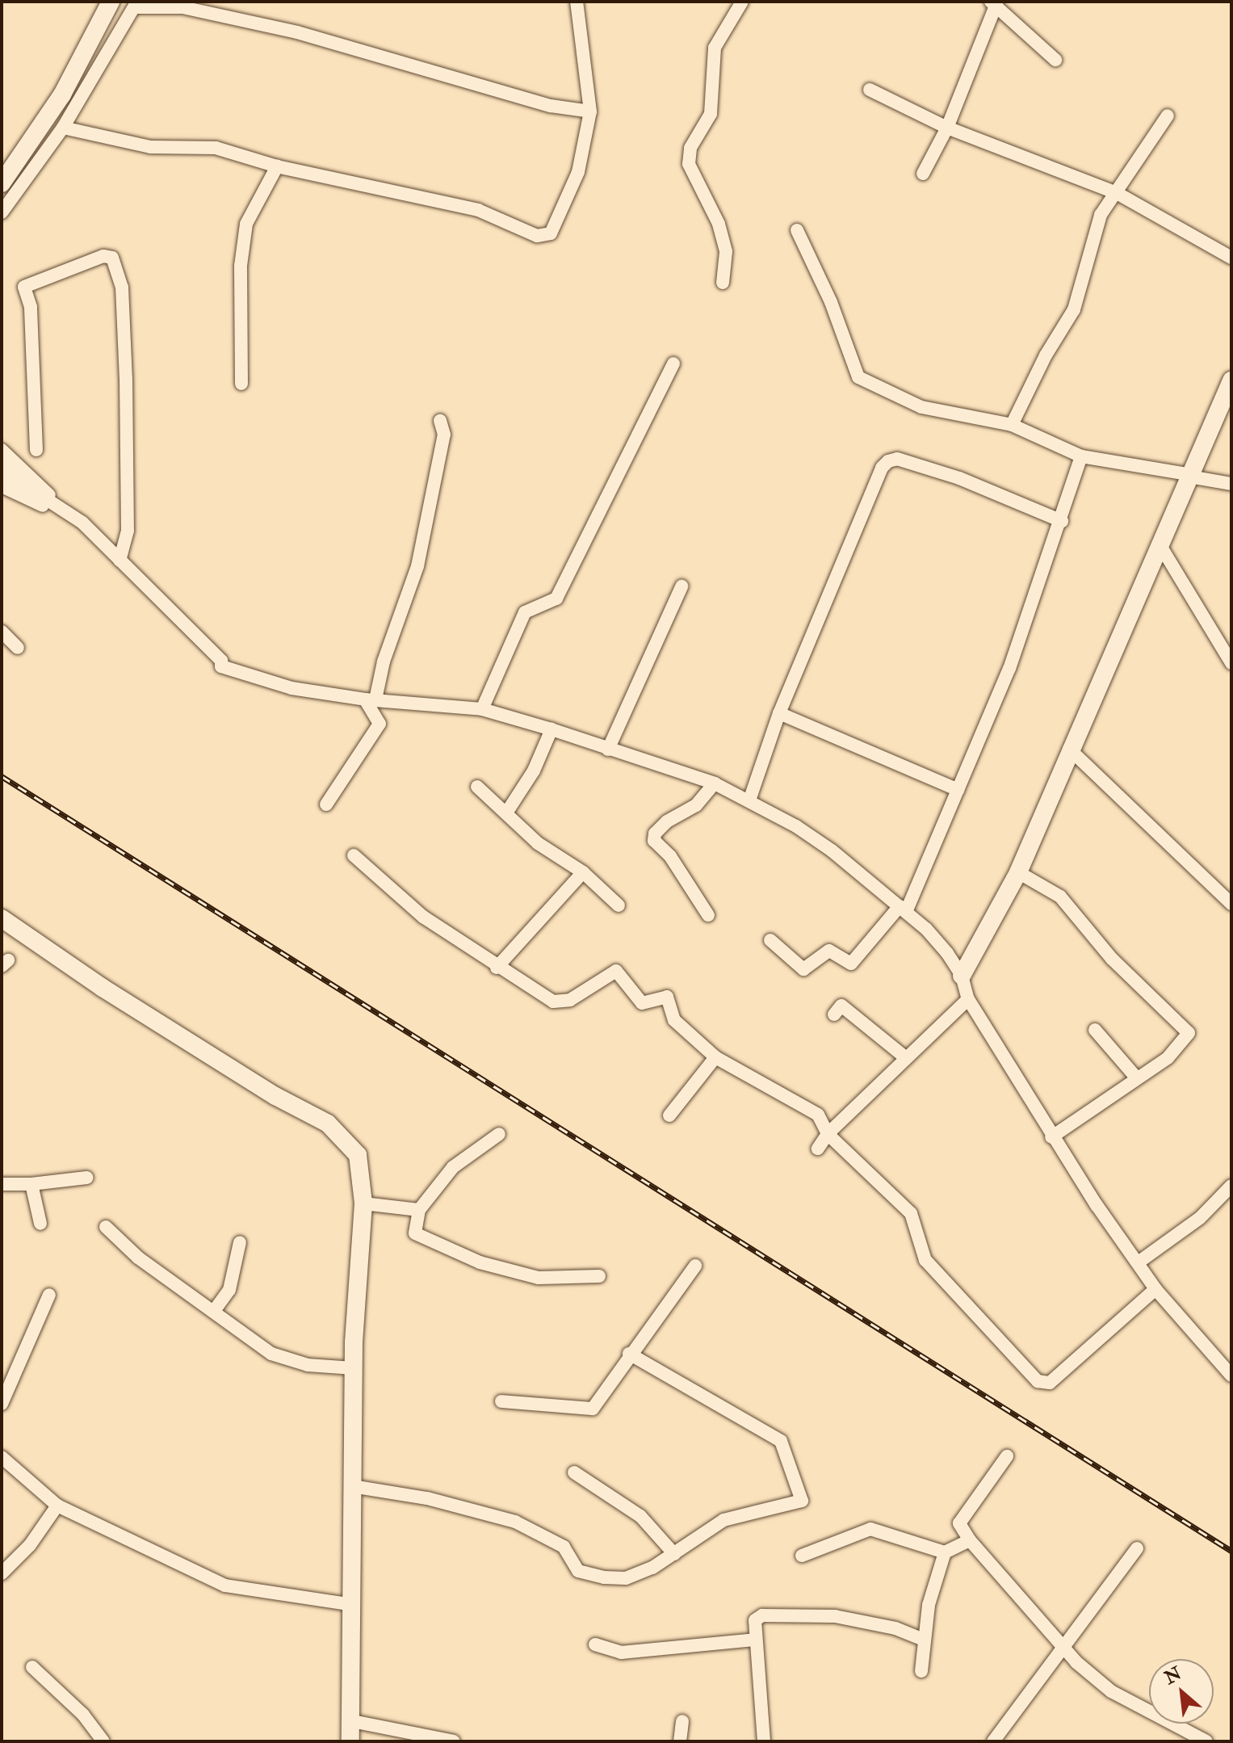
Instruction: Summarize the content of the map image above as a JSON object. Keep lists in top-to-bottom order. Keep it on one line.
{"north":"top left"}
